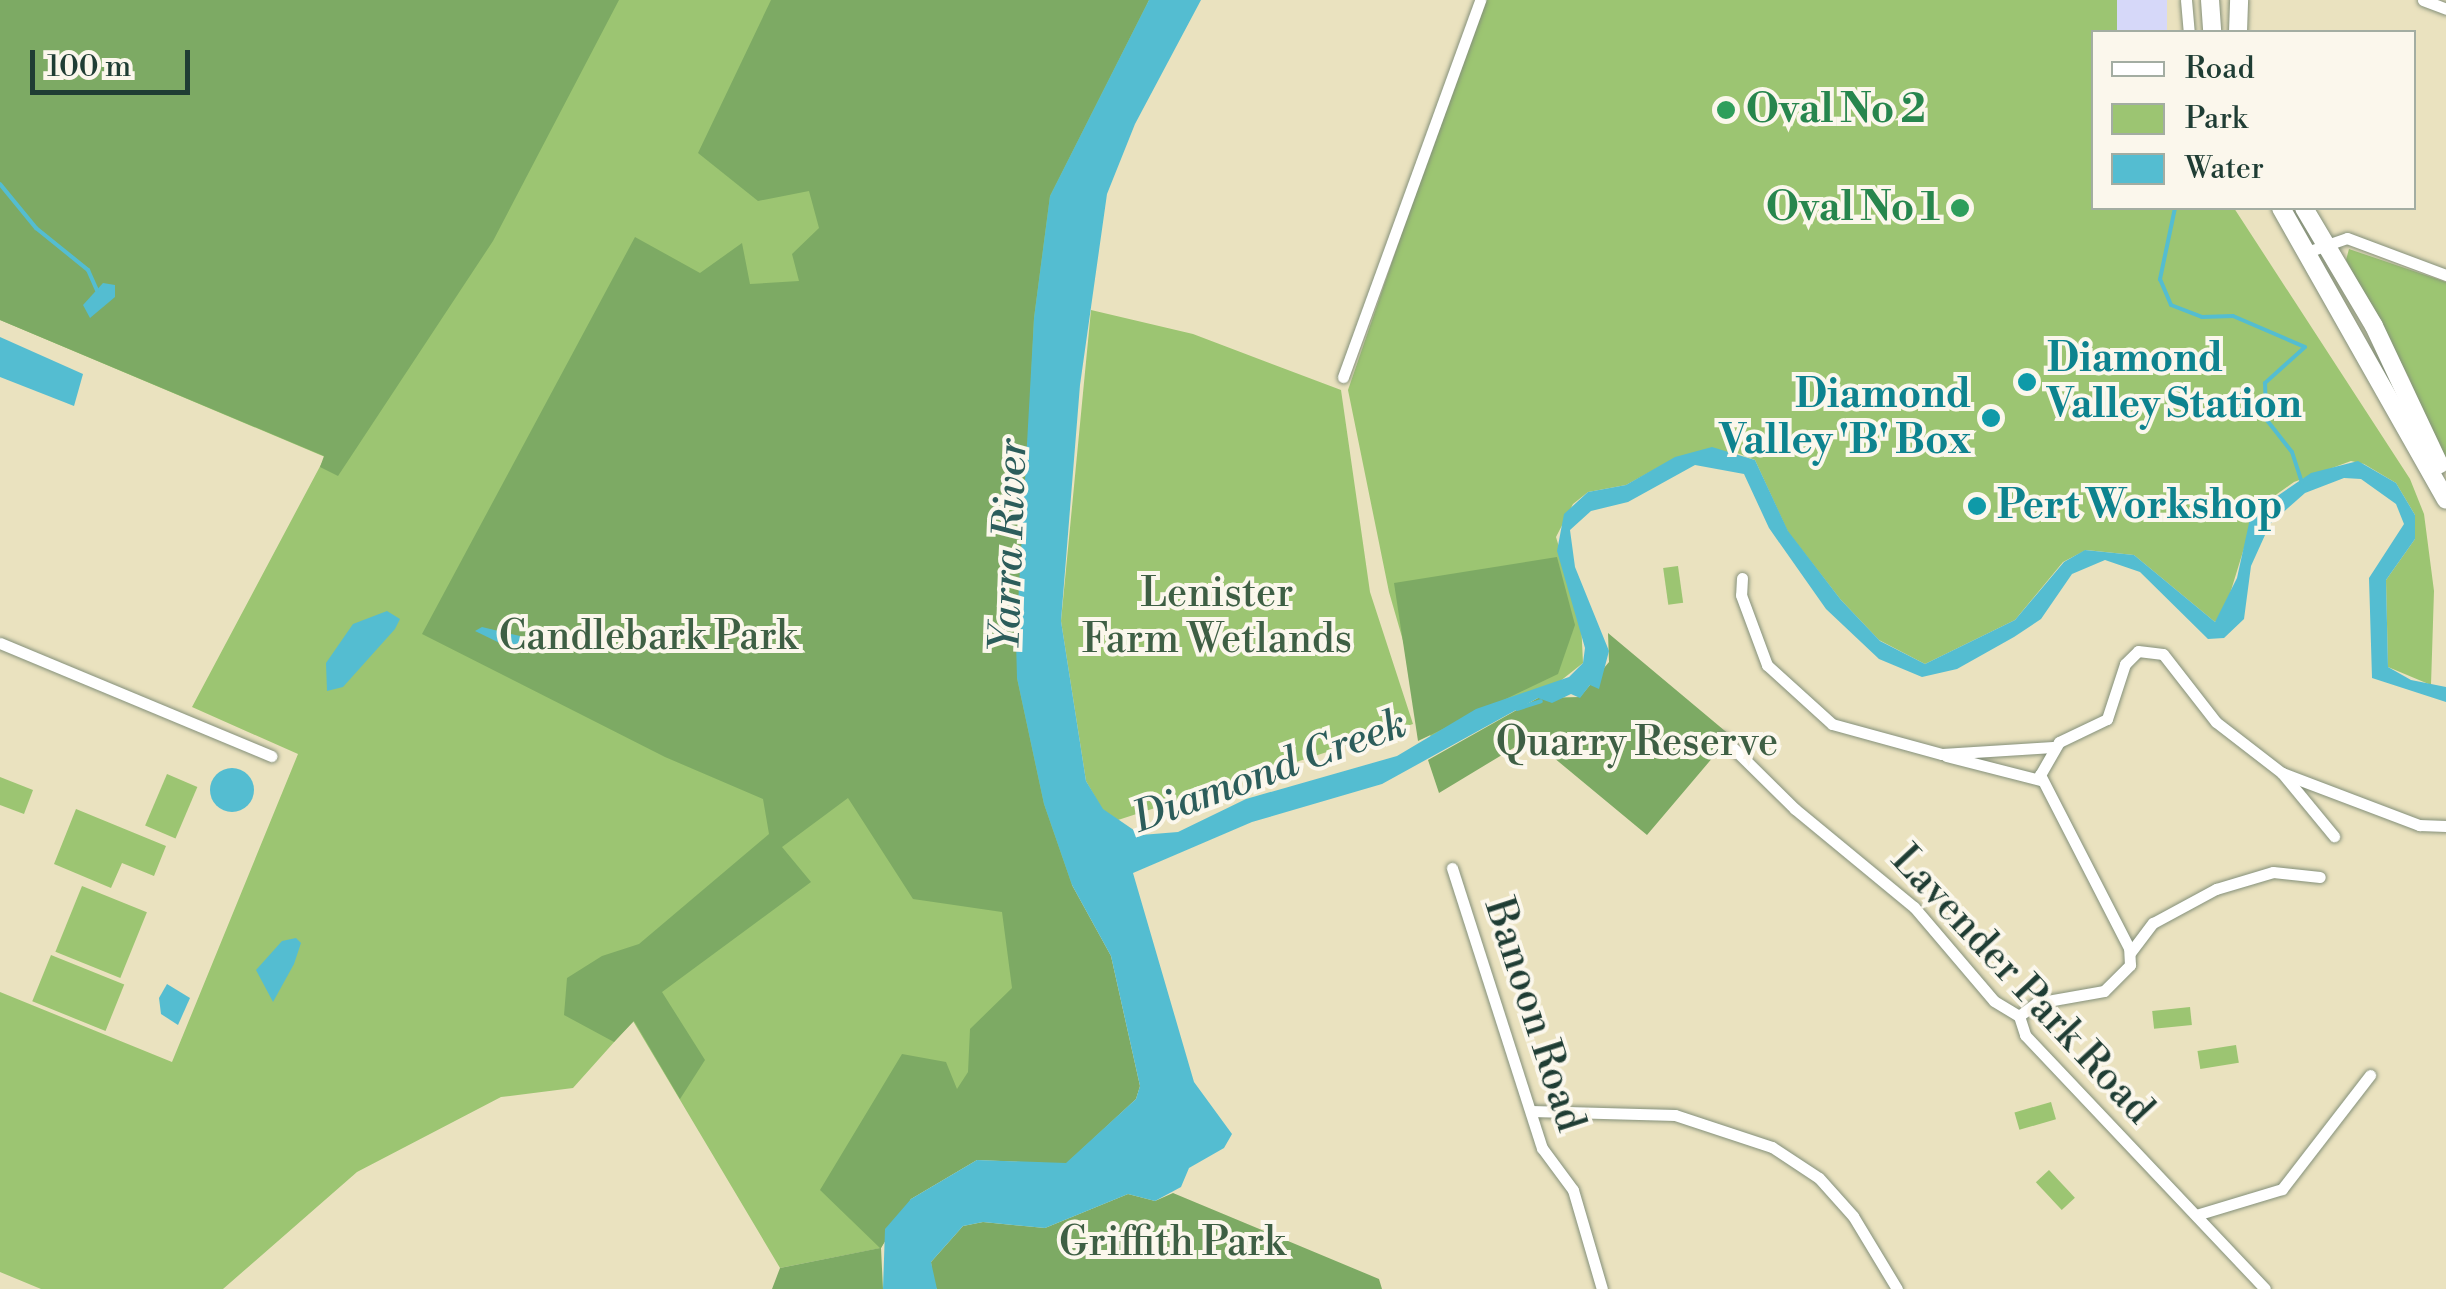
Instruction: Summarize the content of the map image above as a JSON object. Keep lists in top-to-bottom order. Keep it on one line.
{"streets":{"street":["Lavender Park Road","Banoon Road"]},"water":["Yarra River","Diamond Creek"],"parks":["Lenister Farm Wetlands","Candlebark Park","Quarry Reserve","Griffith Park"],"places":["Oval No 2","Oval No 1","Diamond Valley Station","Diamond Valley 'B' Box","Pert Workshop"],"legend":["Road","Park","Water"],"scale_bar":"100 m"}
